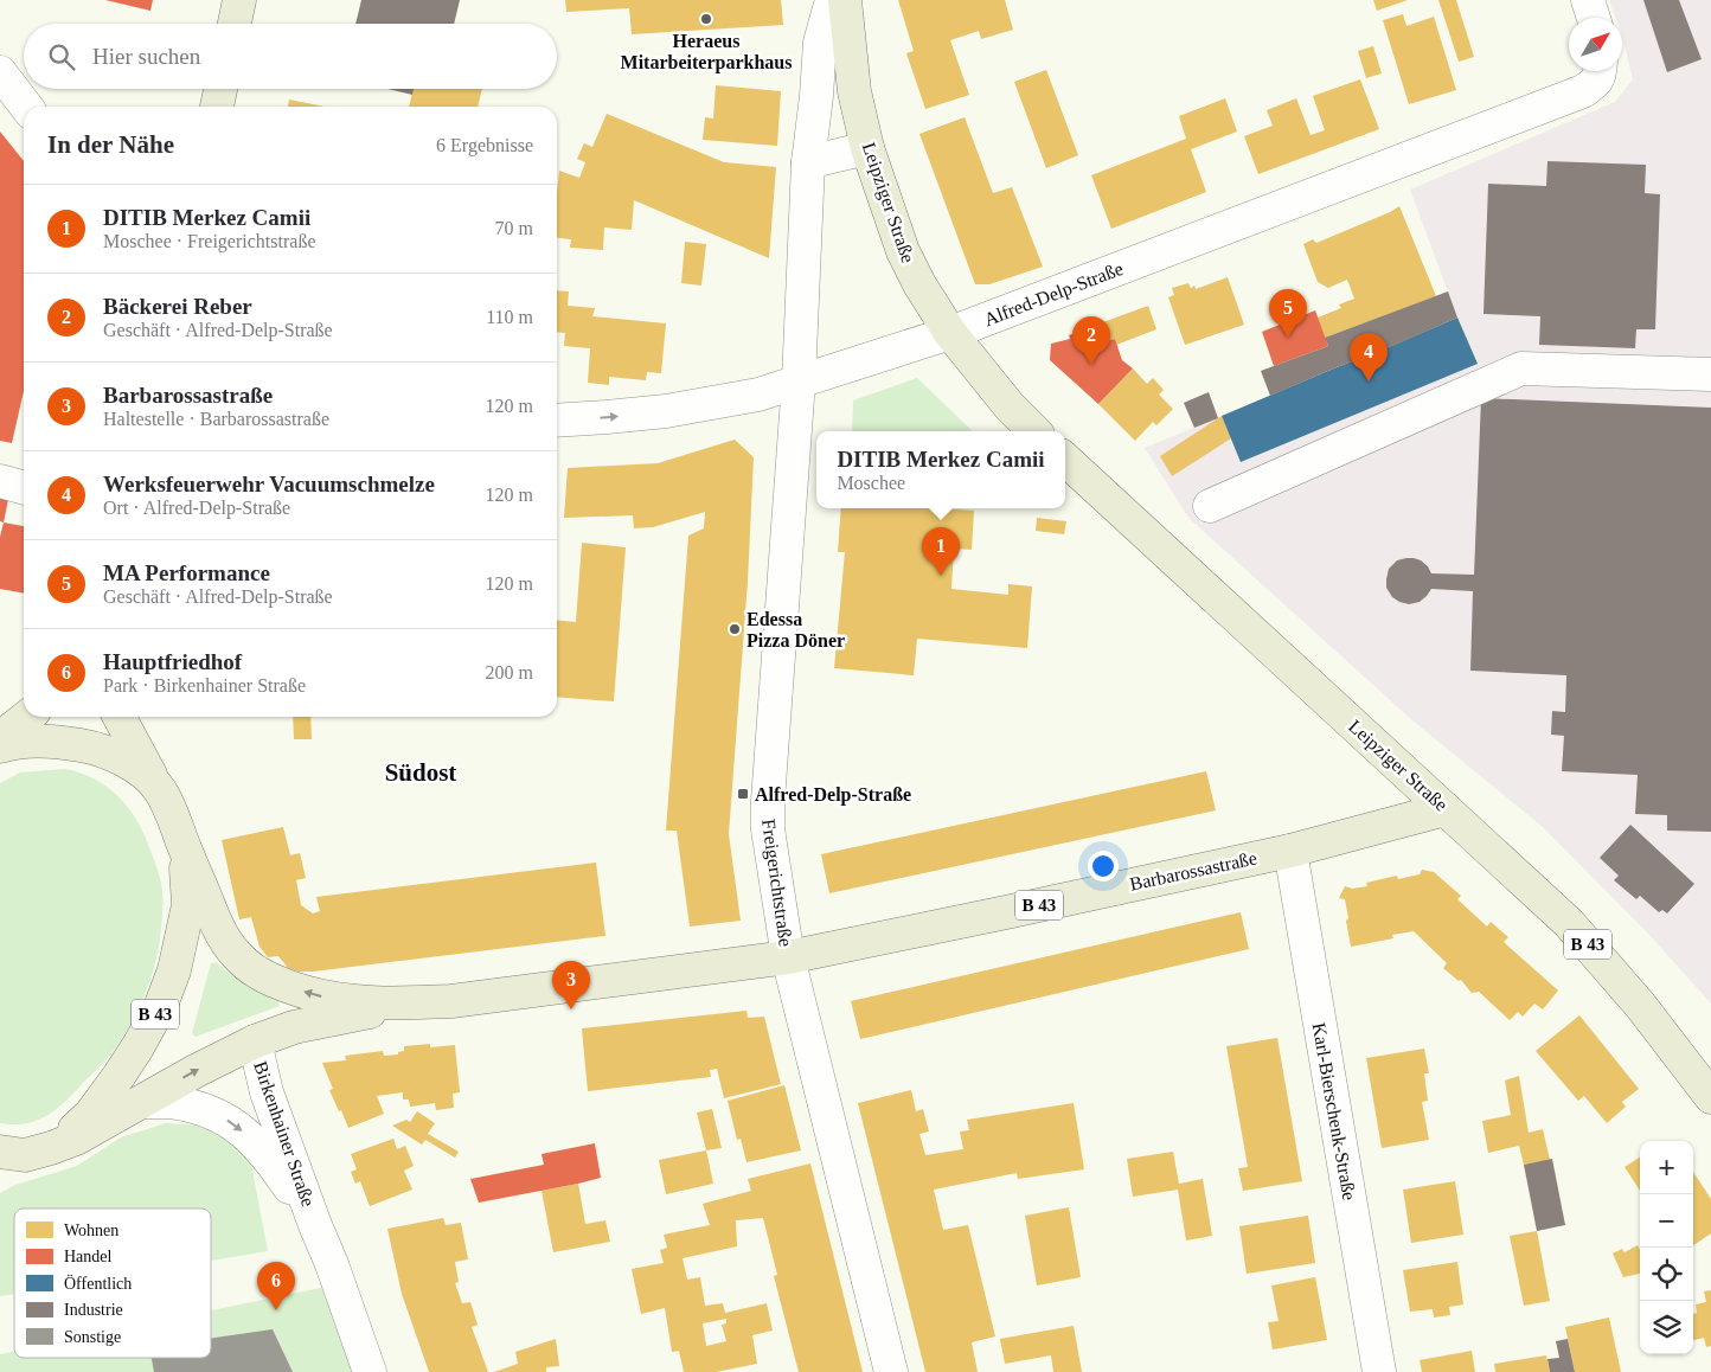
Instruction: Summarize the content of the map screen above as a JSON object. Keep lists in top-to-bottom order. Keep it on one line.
{"streets":{"main road":["Leipziger Straße","Barbarossastraße","B 43"],"street":["Alfred-Delp-Straße","Freigerichtstraße","Karl-Bierschenk-Straße","Birkenhainer Straße"]},"crossings":[["Leipziger Straße","Alfred-Delp-Straße"],["Leipziger Straße","Barbarossastraße"],["Alfred-Delp-Straße","Freigerichtstraße"],["Barbarossastraße","Freigerichtstraße"],["Barbarossastraße","B 43"],["Barbarossastraße","Karl-Bierschenk-Straße"],["B 43","Birkenhainer Straße"]],"one_way":["Birkenhainer Straße"],"districts":["Südost"],"places":{"other":["Heraeus Mitarbeiterparkhaus","Edessa Pizza Döner"],"transit":["Alfred-Delp-Straße"]},"legend":["Wohnen","Handel","Öffentlich","Industrie","Sonstige"],"north":"top right","page":{"search":"Hier suchen","heading":["In der Nähe","6 Ergebnisse"],"list":[{"mark":"1","name":"DITIB Merkez Camii","note":"Moschee · Freigerichtstraße","value":"70 m"},{"mark":"2","name":"Bäckerei Reber","note":"Geschäft · Alfred-Delp-Straße","value":"110 m"},{"mark":"3","name":"Barbarossastraße","note":"Haltestelle · Barbarossastraße","value":"120 m"},{"mark":"4","name":"Werksfeuerwehr Vacuumschmelze","note":"Ort · Alfred-Delp-Straße","value":"120 m"},{"mark":"5","name":"MA Performance","note":"Geschäft · Alfred-Delp-Straße","value":"120 m"},{"mark":"6","name":"Hauptfriedhof","note":"Park · Birkenhainer Straße","value":"200 m"}],"pins":["5","2","4","1","3","6"],"popup":["DITIB Merkez Camii","Moschee"],"map_buttons":["+","−"]}}
